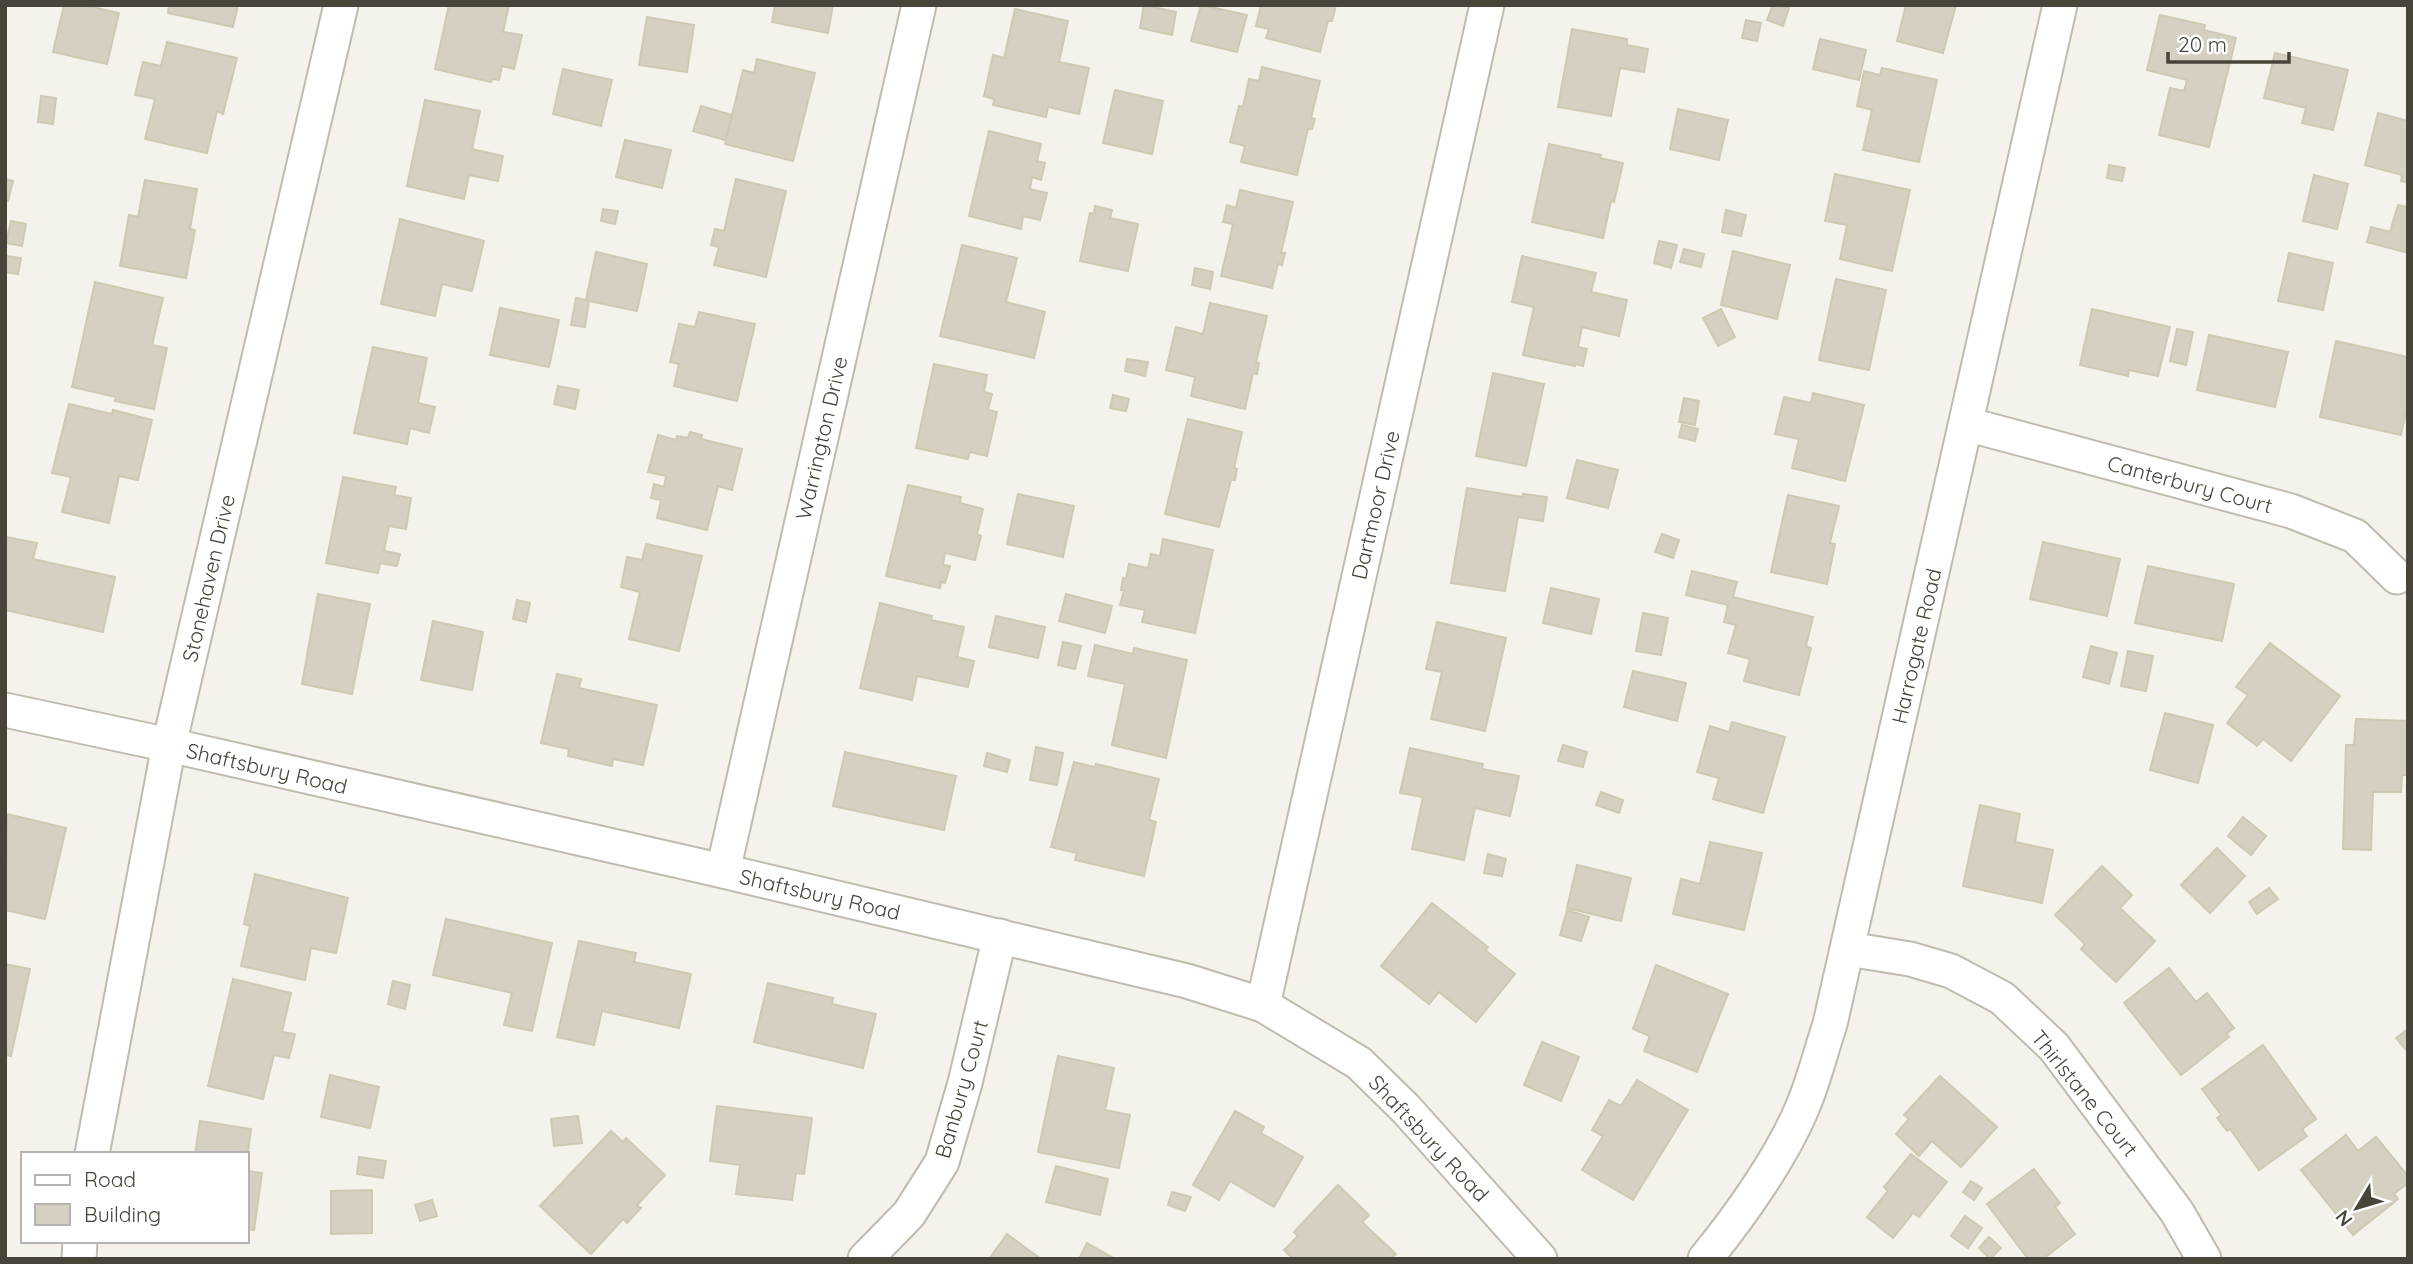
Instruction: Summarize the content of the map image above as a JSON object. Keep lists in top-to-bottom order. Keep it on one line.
{"streets":{"street":["Warrington Drive","Canterbury Court","Dartmoor Drive","Stonehaven Drive","Harrogate Road","Shaftsbury Road","Banbury Court","Thirlstane Court"]},"crossings":[["Warrington Drive","Shaftsbury Road"],["Canterbury Court","Harrogate Road"],["Dartmoor Drive","Shaftsbury Road"],["Stonehaven Drive","Shaftsbury Road"],["Harrogate Road","Thirlstane Court"],["Shaftsbury Road","Banbury Court"]],"legend":["Road","Building"],"scale_bar":"20 m","north":"bottom left"}
